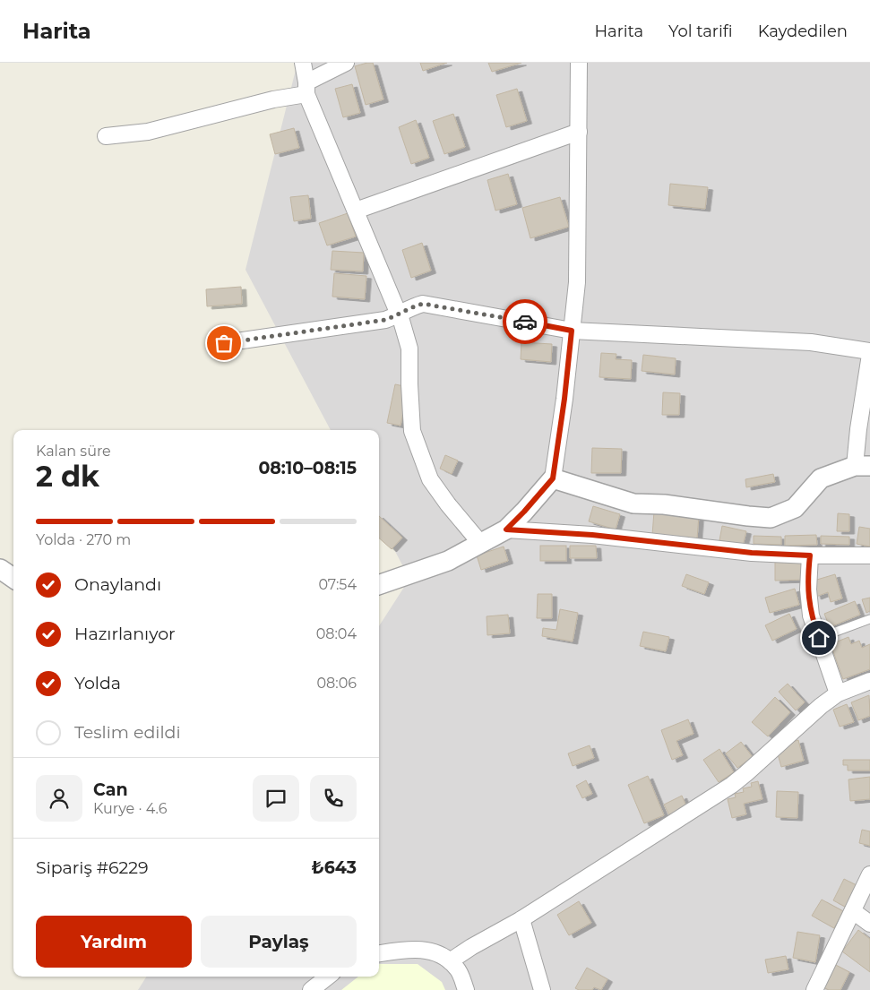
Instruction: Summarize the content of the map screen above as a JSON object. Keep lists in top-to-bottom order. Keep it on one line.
{"page":{"header":"Harita","nav":["Harita","Yol tarifi","Kaydedilen"],"heading":["2 dk","Kalan süre","08:10–08:15"],"panel":["Can","Kurye · 4.6","Sipariş #6229","₺643"],"bar":"Yolda · 270 m","list":[["Onaylandı","07:54"],["Hazırlanıyor","08:04"],["Yolda","08:06"],"Teslim edildi"],"buttons":["Yardım","Paylaş"]}}
